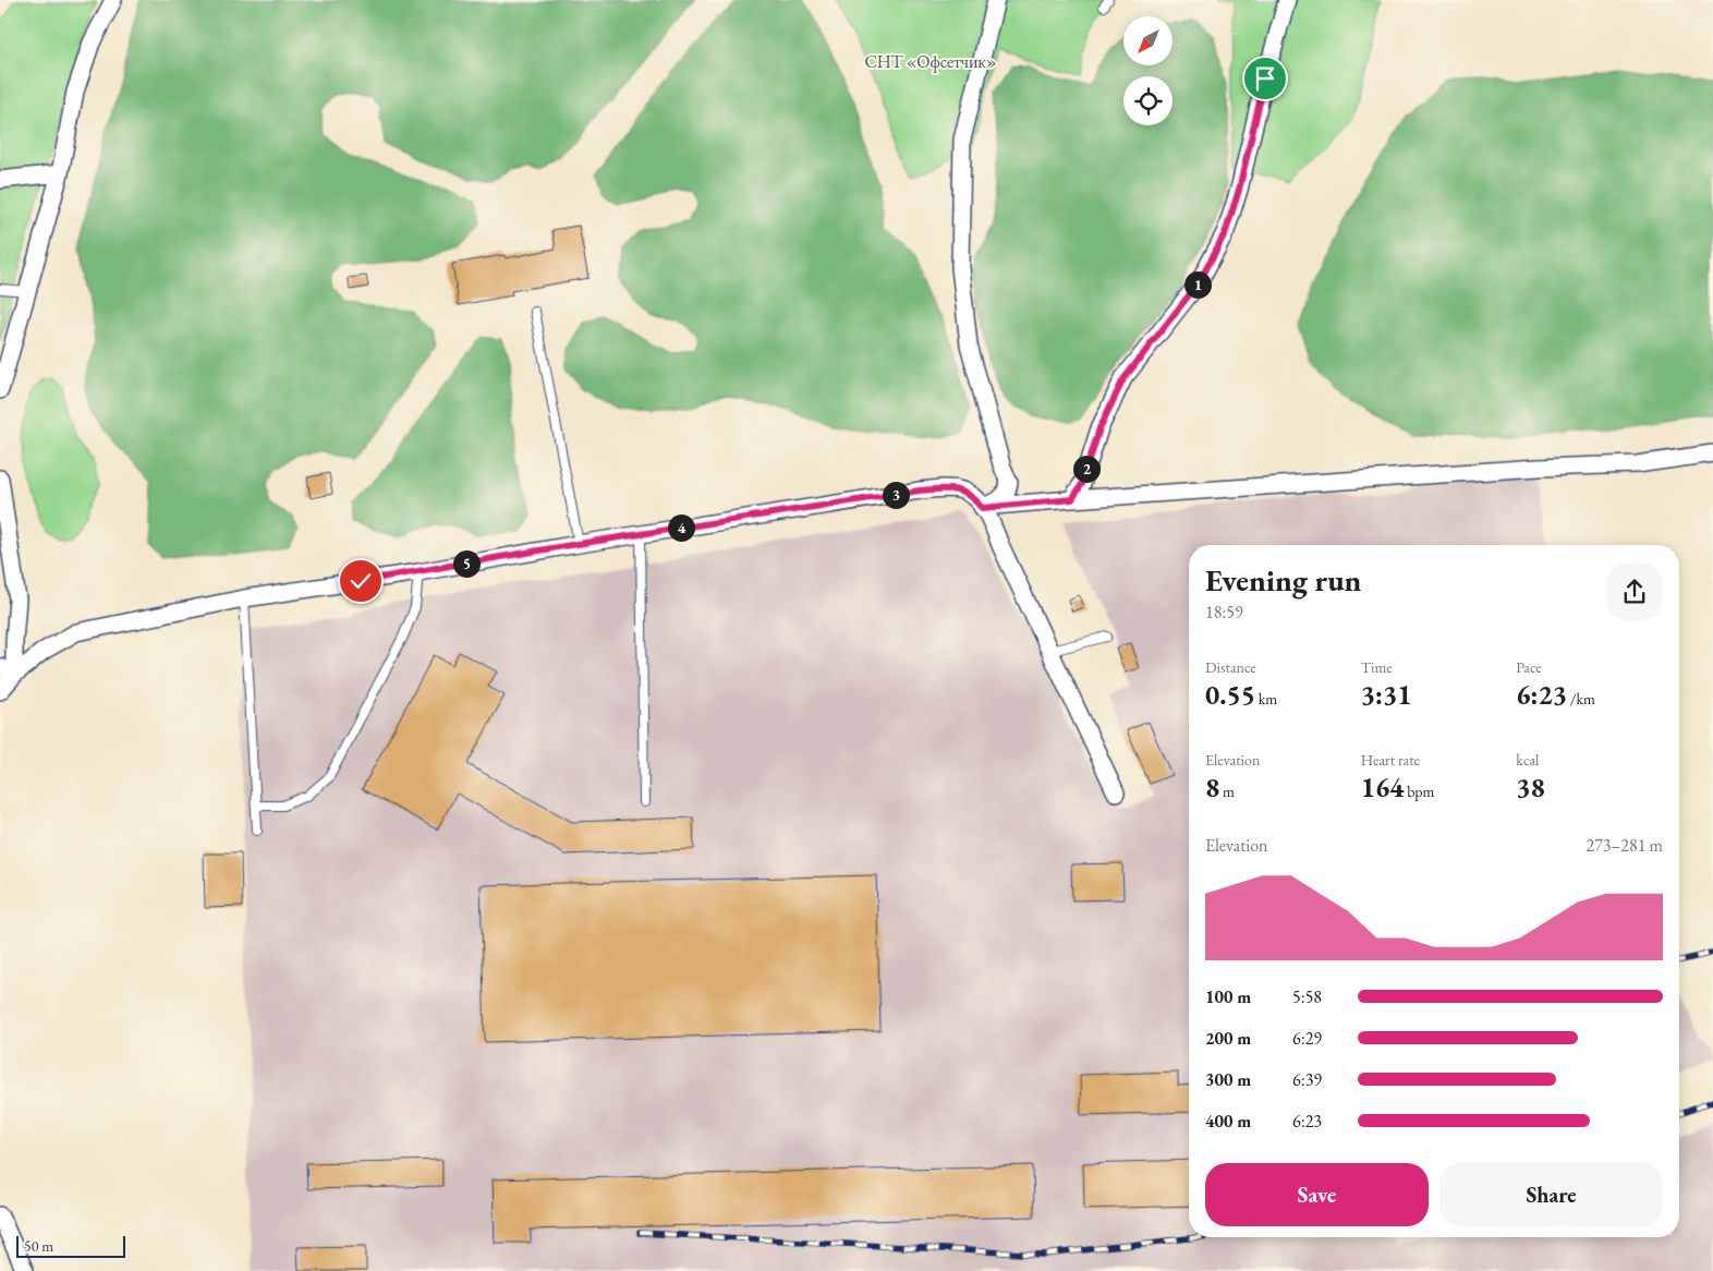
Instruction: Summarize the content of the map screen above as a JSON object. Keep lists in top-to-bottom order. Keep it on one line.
{"parks":["СНТ «Офсетчик»"],"scale_bar":"50 m","north":"bottom left","page":{"pins":["1","2","3","4","5"],"heading":["Evening run","18:59"],"stats":[["Distance","0.55 km"],["Time","3:31"],["Pace","6:23 /km"],["Elevation","8 m"],["Heart rate","164 bpm"],["kcal","38"]],"chart":["Elevation","273–281 m"],"list":[{"name":"100 m","note":"5:58"},{"name":"200 m","note":"6:29"},{"name":"300 m","note":"6:39"},{"name":"400 m","note":"6:23"}],"buttons":["Save","Share"],"scale":"50 m"}}
